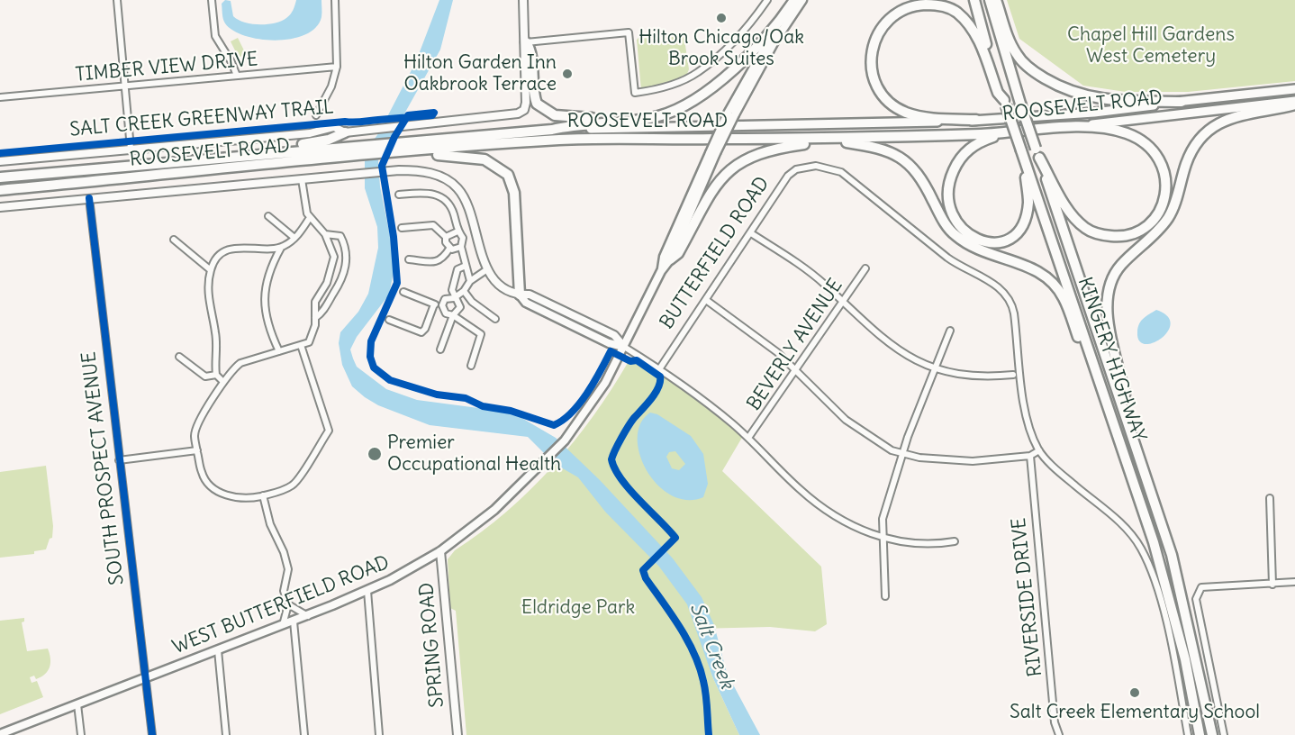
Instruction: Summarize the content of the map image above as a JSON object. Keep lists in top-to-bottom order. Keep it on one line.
{"streets":{"highway":["ROOSEVELT ROAD","BUTTERFIELD ROAD","KINGERY HIGHWAY"],"main road":["WEST BUTTERFIELD ROAD"],"street":["TIMBER VIEW DRIVE","BEVERLY AVENUE","SOUTH PROSPECT AVENUE","RIVERSIDE DRIVE","SPRING ROAD"],"cycle path":["SALT CREEK GREENWAY TRAIL"]},"crossings":[["BUTTERFIELD ROAD","WEST BUTTERFIELD ROAD"],["SOUTH PROSPECT AVENUE","WEST BUTTERFIELD ROAD"],["WEST BUTTERFIELD ROAD","SPRING ROAD"]],"water":["Salt Creek"],"parks":["Chapel Hill Gardens West Cemetery","Eldridge Park"],"places":["Hilton Chicago/Oak Brook Suites","Hilton Garden Inn Oakbrook Terrace","Premier Occupational Health","Salt Creek Elementary School"]}
